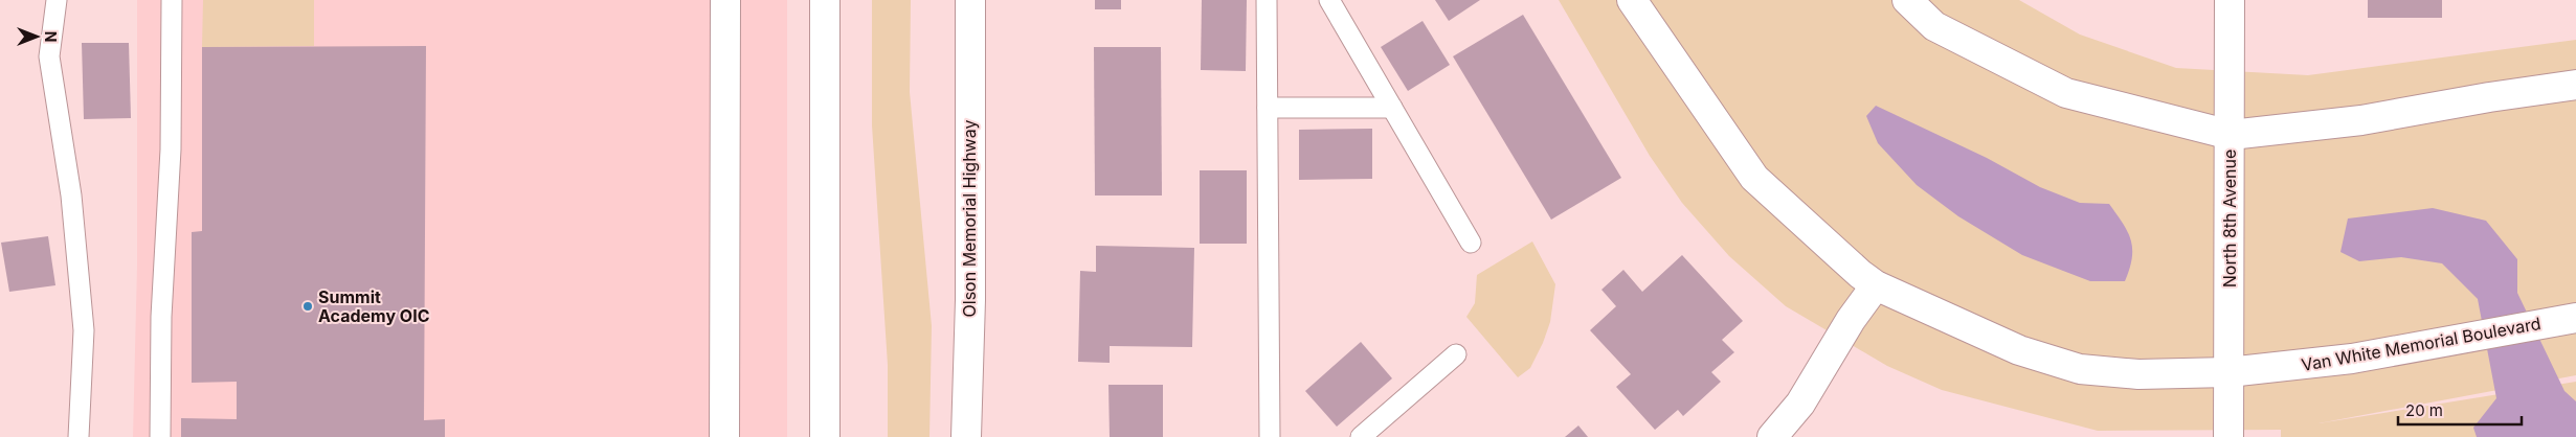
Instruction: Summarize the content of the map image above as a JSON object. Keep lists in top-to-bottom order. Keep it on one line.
{"streets":{"street":["Olson Memorial Highway","North 8th Avenue","Van White Memorial Boulevard"]},"crossings":[["North 8th Avenue","Van White Memorial Boulevard"]],"places":["Summit Academy OIC"],"scale_bar":"20 m","north":"right"}
